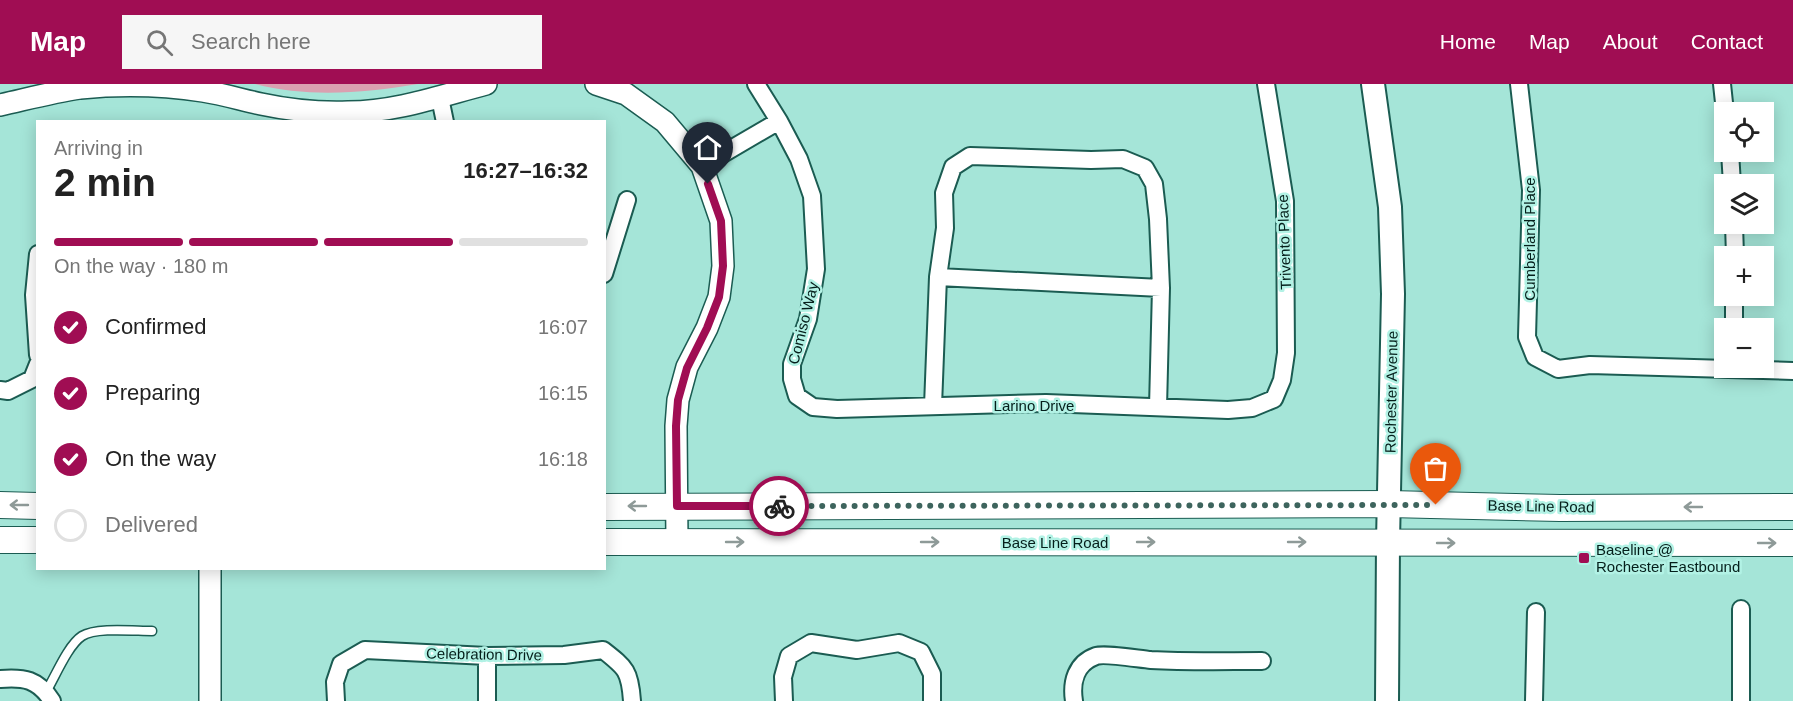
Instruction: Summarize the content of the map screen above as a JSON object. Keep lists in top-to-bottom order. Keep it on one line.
{"streets":{"main road":["Rochester Avenue","Base Line Road"],"street":["Cumberland Place","Trivento Place","Comiso Way","Larino Drive","Celebration Drive"]},"crossings":[["Trivento Place","Larino Drive"],["Comiso Way","Larino Drive"],["Rochester Avenue","Base Line Road"]],"places":{"transit":["Baseline @ Rochester Eastbound"]},"page":{"header":"Map","search":"Search here","nav":["Home","Map","About","Contact"],"map_buttons":["+","−"],"heading":["2 min","Arriving in","16:27–16:32"],"bar":"On the way · 180 m","list":[["Confirmed","16:07"],["Preparing","16:15"],["On the way","16:18"],"Delivered"]}}
